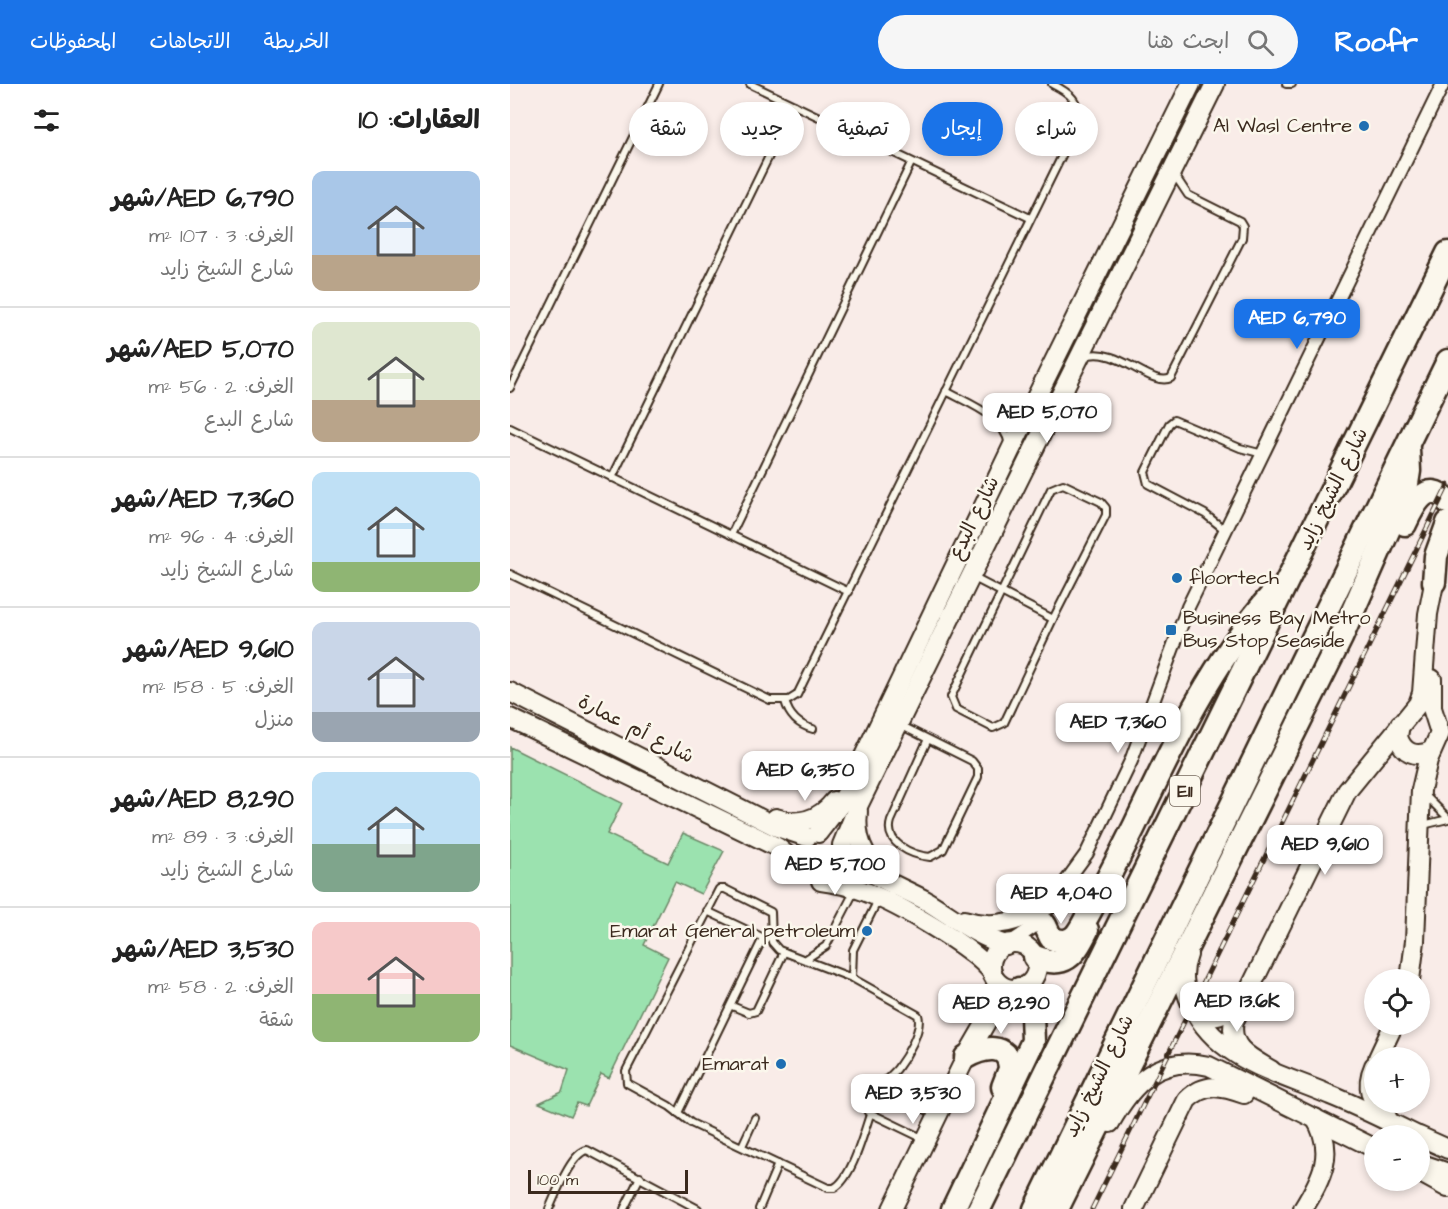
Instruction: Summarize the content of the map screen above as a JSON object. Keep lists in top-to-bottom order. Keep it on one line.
{"streets":{"highway":["شارع الشيخ زايد","E11"],"street":["شارع البدع","شارع أم عمارة"]},"crossings":[["شارع البدع","شارع أم عمارة"]],"places":{"other":["Al Wasl Centre","floortech","Emarat General petroleum","Emarat"],"transit":["Business Bay Metro Bus Stop Seaside"]},"scale_bar":"100 m","page":{"header":"Roofr","search":"ابحث هنا","nav":["الخريطة","الاتجاهات","المحفوظات"],"heading":"العقارات: 10","chip":["شراء","إيجار","تصفية","جديد","شقة"],"list":[{"name":"AED 6,790/شهر","note":"الغرف: 3 · 107 m² · شارع الشيخ زايد"},{"name":"AED 5,070/شهر","note":"الغرف: 2 · 56 m² · شارع البدع"},{"name":"AED 7,360/شهر","note":"الغرف: 4 · 96 m² · شارع الشيخ زايد"},{"name":"AED 9,610/شهر","note":"الغرف: 5 · 158 m² · منزل"},{"name":"AED 8,290/شهر","note":"الغرف: 3 · 89 m² · شارع الشيخ زايد"},{"name":"AED 3,530/شهر","note":"الغرف: 2 · 58 m² · شقة"}],"price":["AED 6,790","AED 5,070","AED 7,360","AED 6,350","AED 9,610","AED 5,700","AED 4,040","AED 13.6K","AED 8,290","AED 3,530"],"map_buttons":["+","−"],"scale":"100 m"}}
